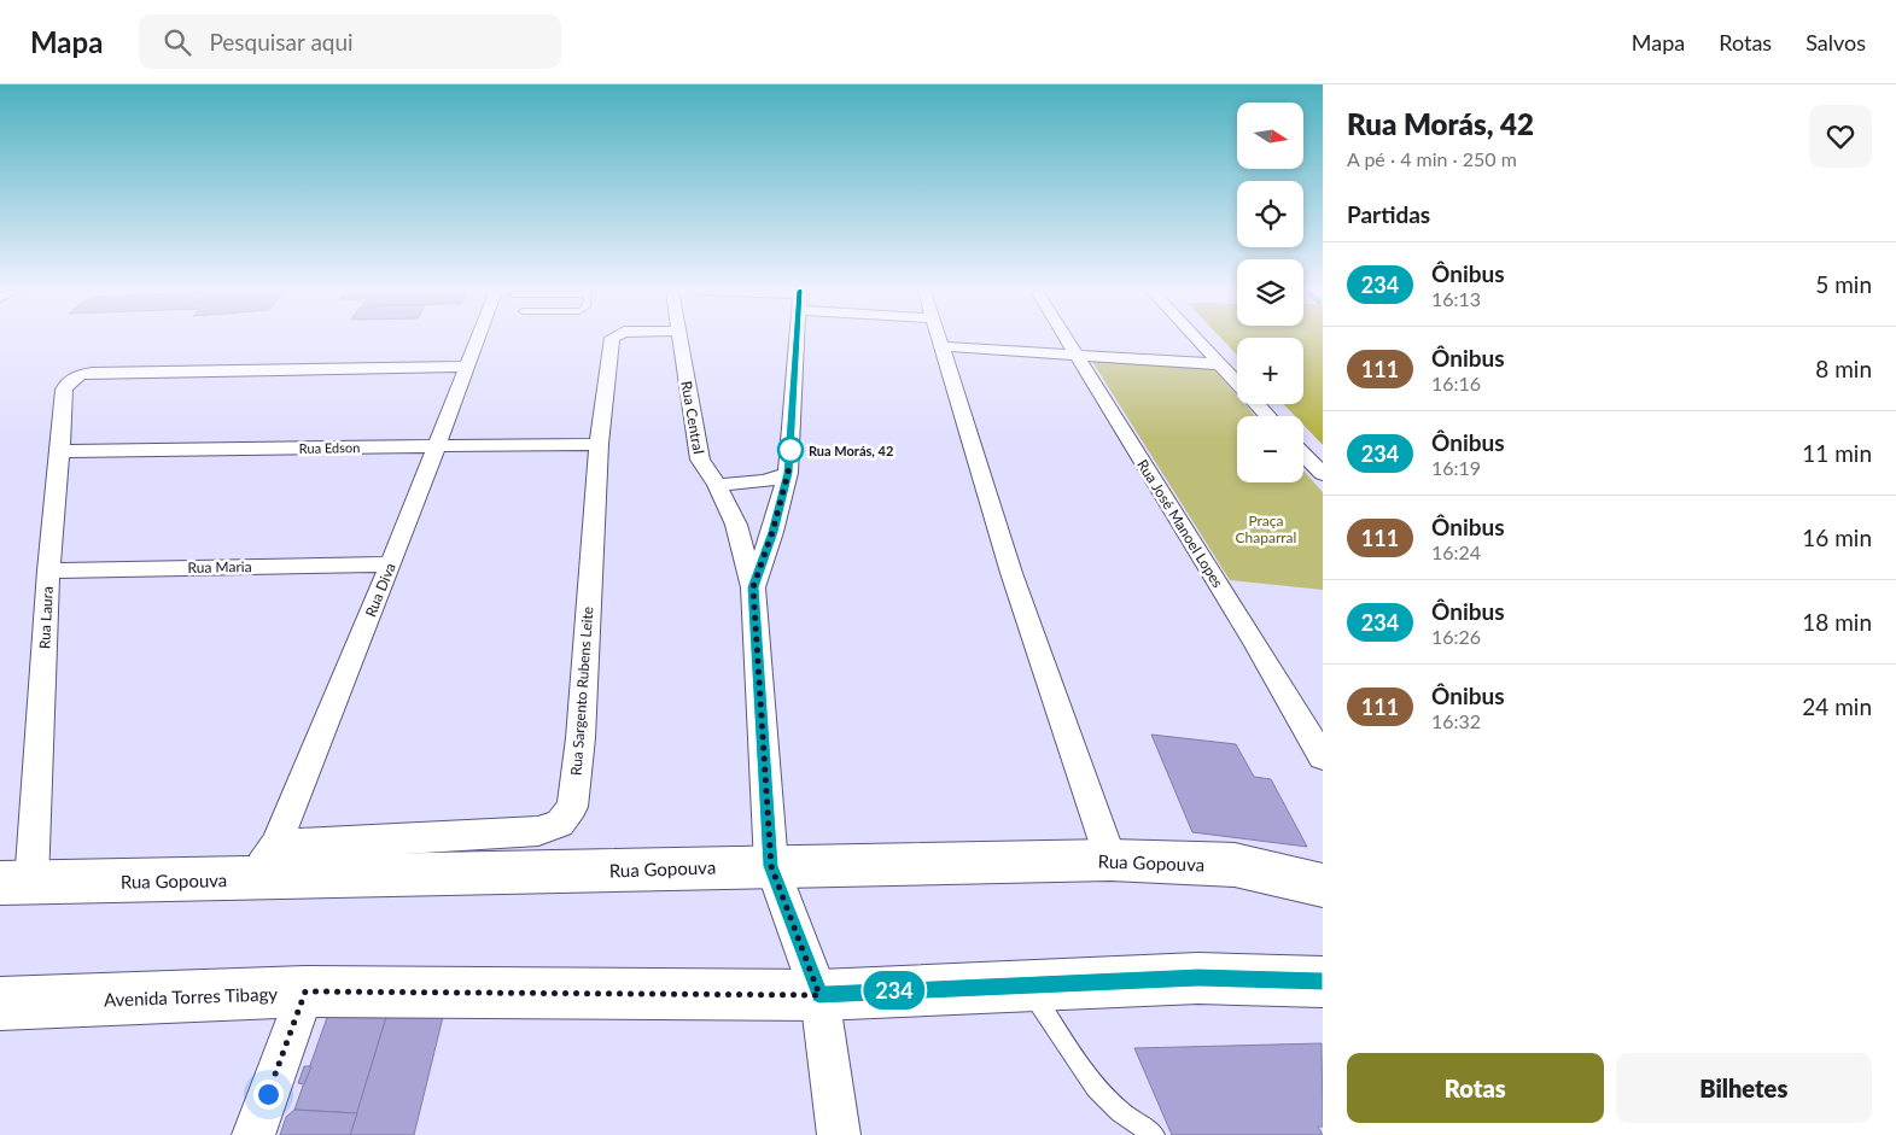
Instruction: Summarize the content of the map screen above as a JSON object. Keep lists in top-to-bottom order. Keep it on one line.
{"streets":{"main road":["Rua Gopouva","Avenida Torres Tibagy"],"street":["Rua Central","Rua Edson","Rua José Manoel Lopes","Rua Maria","Rua Diva","Rua Laura","Rua Sargento Rubens Leite"]},"crossings":[["Rua Central","Rua Gopouva"],["Rua Central","Avenida Torres Tibagy"],["Rua Edson","Rua Diva"],["Rua Edson","Rua Laura"],["Rua Edson","Rua Sargento Rubens Leite"],["Rua Maria","Rua Diva"],["Rua Maria","Rua Laura"],["Rua Diva","Rua Laura"],["Rua Diva","Rua Sargento Rubens Leite"],["Rua Diva","Rua Gopouva"],["Rua Laura","Rua Gopouva"]],"parks":["Praça Chaparral"],"places":["Rua Morás, 42"],"lines":["bus line 234"],"north":"right","page":{"header":"Mapa","search":"Pesquisar aqui","nav":["Mapa","Rotas","Salvos"],"on_map":"234","heading":[["Rua Morás, 42","A pé · 4 min · 250 m"],"Partidas"],"map_buttons":["+","−"],"list":[{"mark":"234","name":"Ônibus","note":"16:13","value":"5 min"},{"mark":"111","name":"Ônibus","note":"16:16","value":"8 min"},{"mark":"234","name":"Ônibus","note":"16:19","value":"11 min"},{"mark":"111","name":"Ônibus","note":"16:24","value":"16 min"},{"mark":"234","name":"Ônibus","note":"16:26","value":"18 min"},{"mark":"111","name":"Ônibus","note":"16:32","value":"24 min"}],"buttons":["Rotas","Bilhetes"]}}
